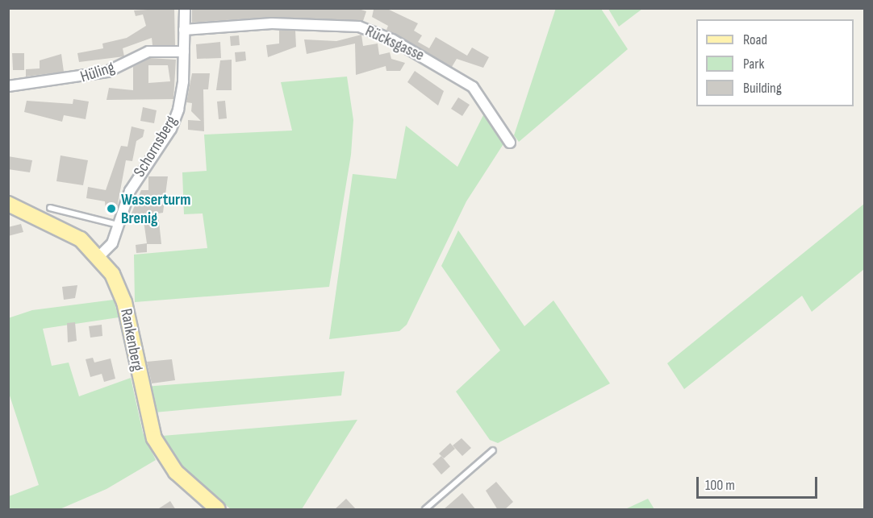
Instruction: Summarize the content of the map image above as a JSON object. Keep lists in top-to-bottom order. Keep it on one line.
{"streets":{"main road":["Rankenberg"],"street":["Rücksgasse","Hüling","Schornsberg"]},"crossings":[["Rücksgasse","Schornsberg"],["Hüling","Schornsberg"],["Schornsberg","Rankenberg"]],"places":["Wasserturm Brenig"],"legend":["Road","Park","Building"],"scale_bar":"100 m"}
